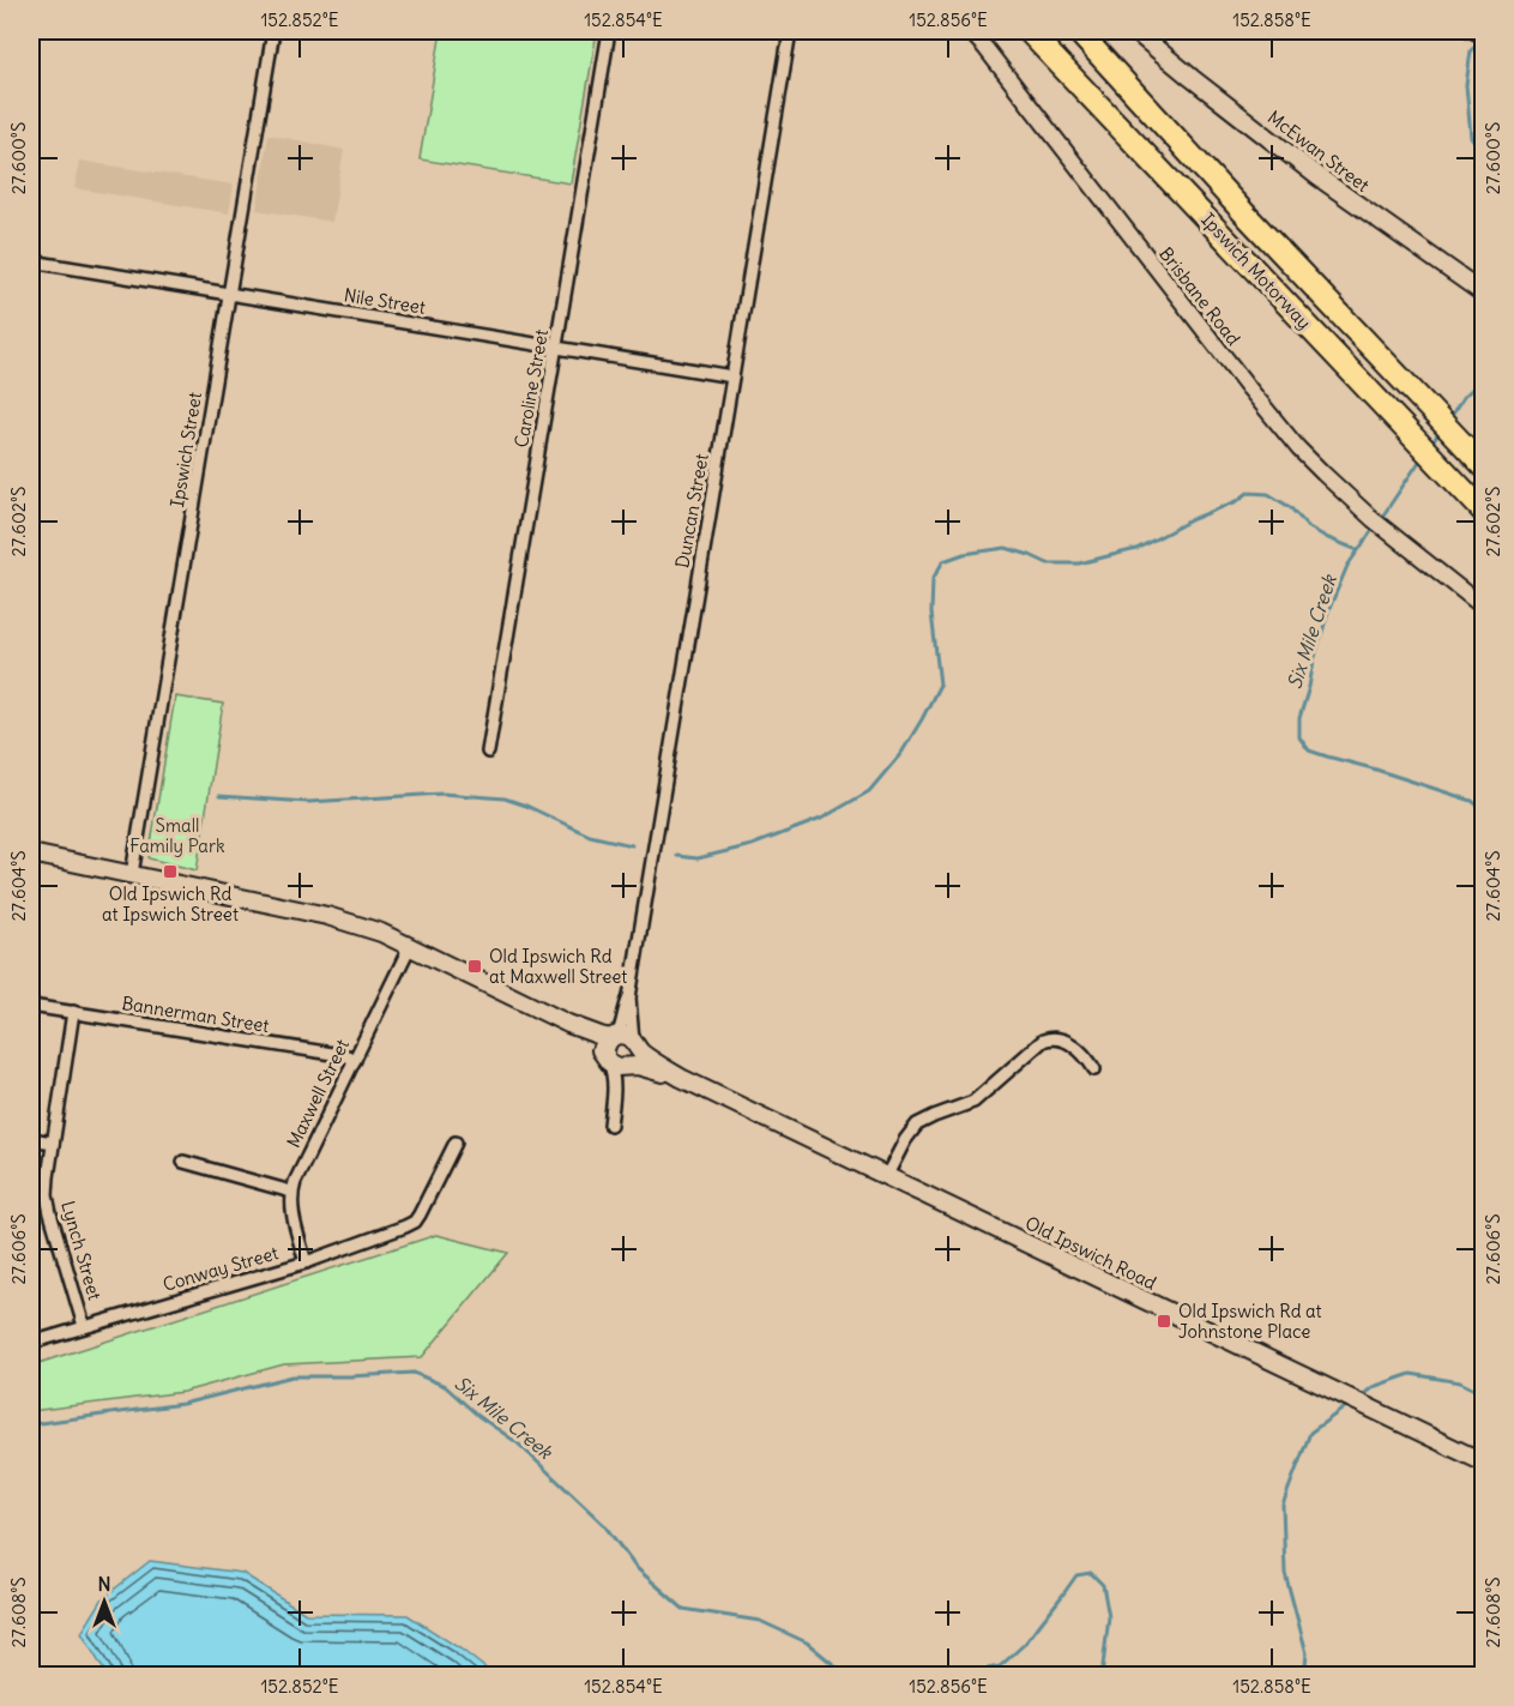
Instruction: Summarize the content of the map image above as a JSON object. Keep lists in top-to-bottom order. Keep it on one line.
{"streets":{"highway":["Ipswich Motorway"],"main road":["McEwan Street","Old Ipswich Road"],"street":["Brisbane Road","Nile Street","Caroline Street","Ipswich Street","Duncan Street","Bannerman Street","Maxwell Street","Lynch Street","Conway Street"]},"crossings":[["Nile Street","Caroline Street"],["Nile Street","Ipswich Street"],["Nile Street","Duncan Street"],["Ipswich Street","Old Ipswich Road"],["Duncan Street","Old Ipswich Road"],["Bannerman Street","Maxwell Street"],["Bannerman Street","Lynch Street"],["Maxwell Street","Old Ipswich Road"],["Lynch Street","Conway Street"]],"water":["Six Mile Creek"],"parks":["Small Family Park"],"places":{"transit":["Old Ipswich Rd at Ipswich Street","Old Ipswich Rd at Maxwell Street","Old Ipswich Rd at Johnstone Place"]},"north":"top","coordinates":["152.852°E","152.854°E","152.856°E","152.858°E","27.600°S","27.602°S","27.604°S","27.606°S","27.608°S"]}
